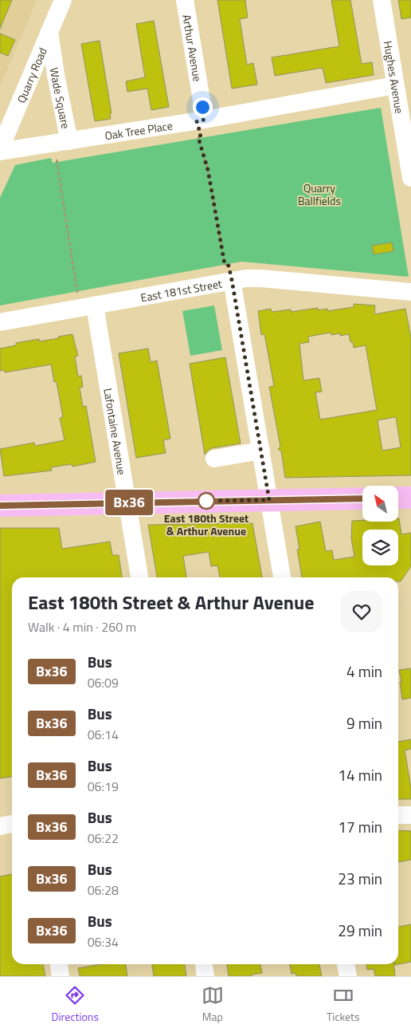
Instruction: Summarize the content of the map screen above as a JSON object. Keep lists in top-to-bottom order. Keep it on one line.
{"streets":{"street":["Arthur Avenue","Quarry Road","Hughes Avenue","Wade Square","Oak Tree Place","East 181st Street","Lafontaine Avenue"]},"crossings":[["Arthur Avenue","Oak Tree Place"],["Quarry Road","Wade Square"],["Quarry Road","Oak Tree Place"],["Hughes Avenue","Oak Tree Place"],["Wade Square","Oak Tree Place"],["East 181st Street","Lafontaine Avenue"]],"parks":["Quarry Ballfields"],"places":["East 180th Street & Arthur Avenue"],"lines":["bus line Bx36"],"north":"top left","page":{"on_map":"Bx36","heading":["East 180th Street & Arthur Avenue","Walk · 4 min · 260 m"],"list":[{"mark":"Bx36","name":"Bus","note":"06:09","value":"4 min"},{"mark":"Bx36","name":"Bus","note":"06:14","value":"9 min"},{"mark":"Bx36","name":"Bus","note":"06:19","value":"14 min"},{"mark":"Bx36","name":"Bus","note":"06:22","value":"17 min"},{"mark":"Bx36","name":"Bus","note":"06:28","value":"23 min"},{"mark":"Bx36","name":"Bus","note":"06:34","value":"29 min"}],"tabs":["Directions","Map","Tickets"]}}
